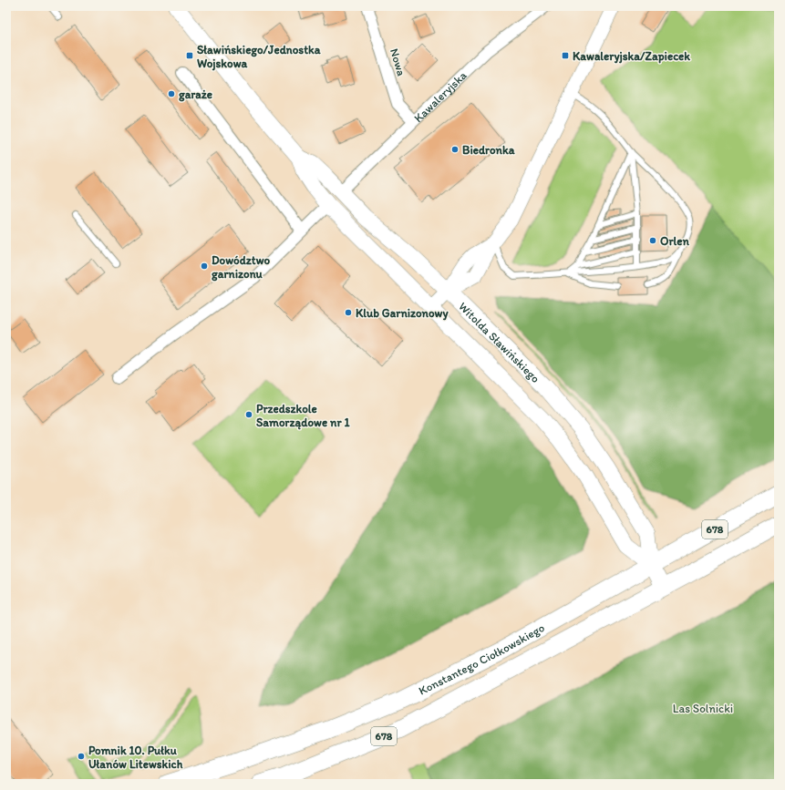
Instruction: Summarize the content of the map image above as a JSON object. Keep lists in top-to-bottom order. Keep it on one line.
{"streets":{"main road":["Witolda Sławińskiego","678","Konstantego Ciołkowskiego"],"street":["Nowa","Kawaleryjska"]},"crossings":[["Nowa","Kawaleryjska"],["Kawaleryjska","Witolda Sławińskiego"],["Witolda Sławińskiego","Konstantego Ciołkowskiego"]],"parks":["Las Solnicki"],"places":{"transit":["Sławińskiego/Jednostka Wojskowa","Kawaleryjska/Zapiecek"],"other":["garaże","Biedronka","Orlen","Dowództwo garnizonu","Klub Garnizonowy","Przedszkole Samorządowe nr 1","Pomnik 10. Pułku Ułanów Litewskich"]}}
